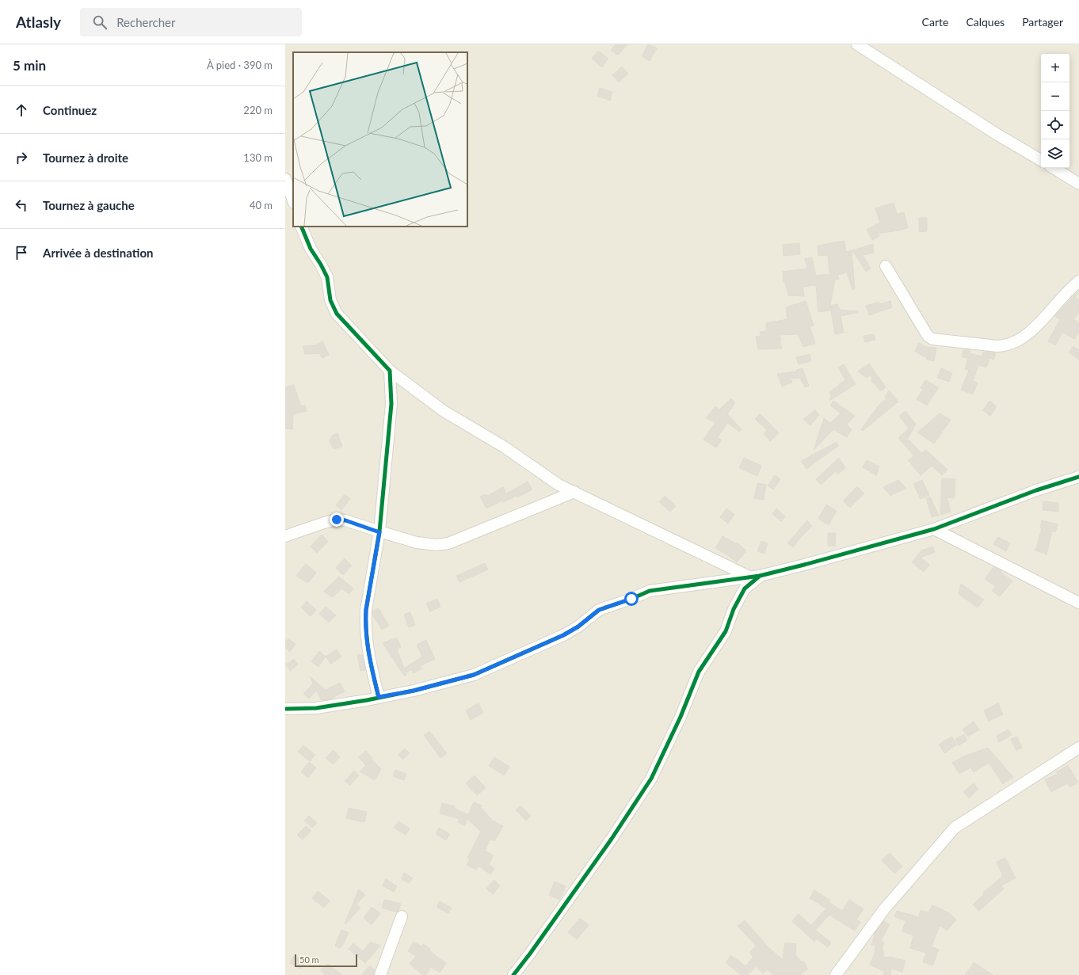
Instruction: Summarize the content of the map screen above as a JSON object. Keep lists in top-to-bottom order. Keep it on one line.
{"scale_bar":"50 m","page":{"header":"Atlasly","search":"Rechercher","nav":["Carte","Calques","Partager"],"heading":["5 min","À pied · 390 m"],"map_buttons":["+","−"],"list":[["Continuez","220 m"],["Tournez à droite","130 m"],["Tournez à gauche","40 m"],"Arrivée à destination"],"scale":"50 m"}}
